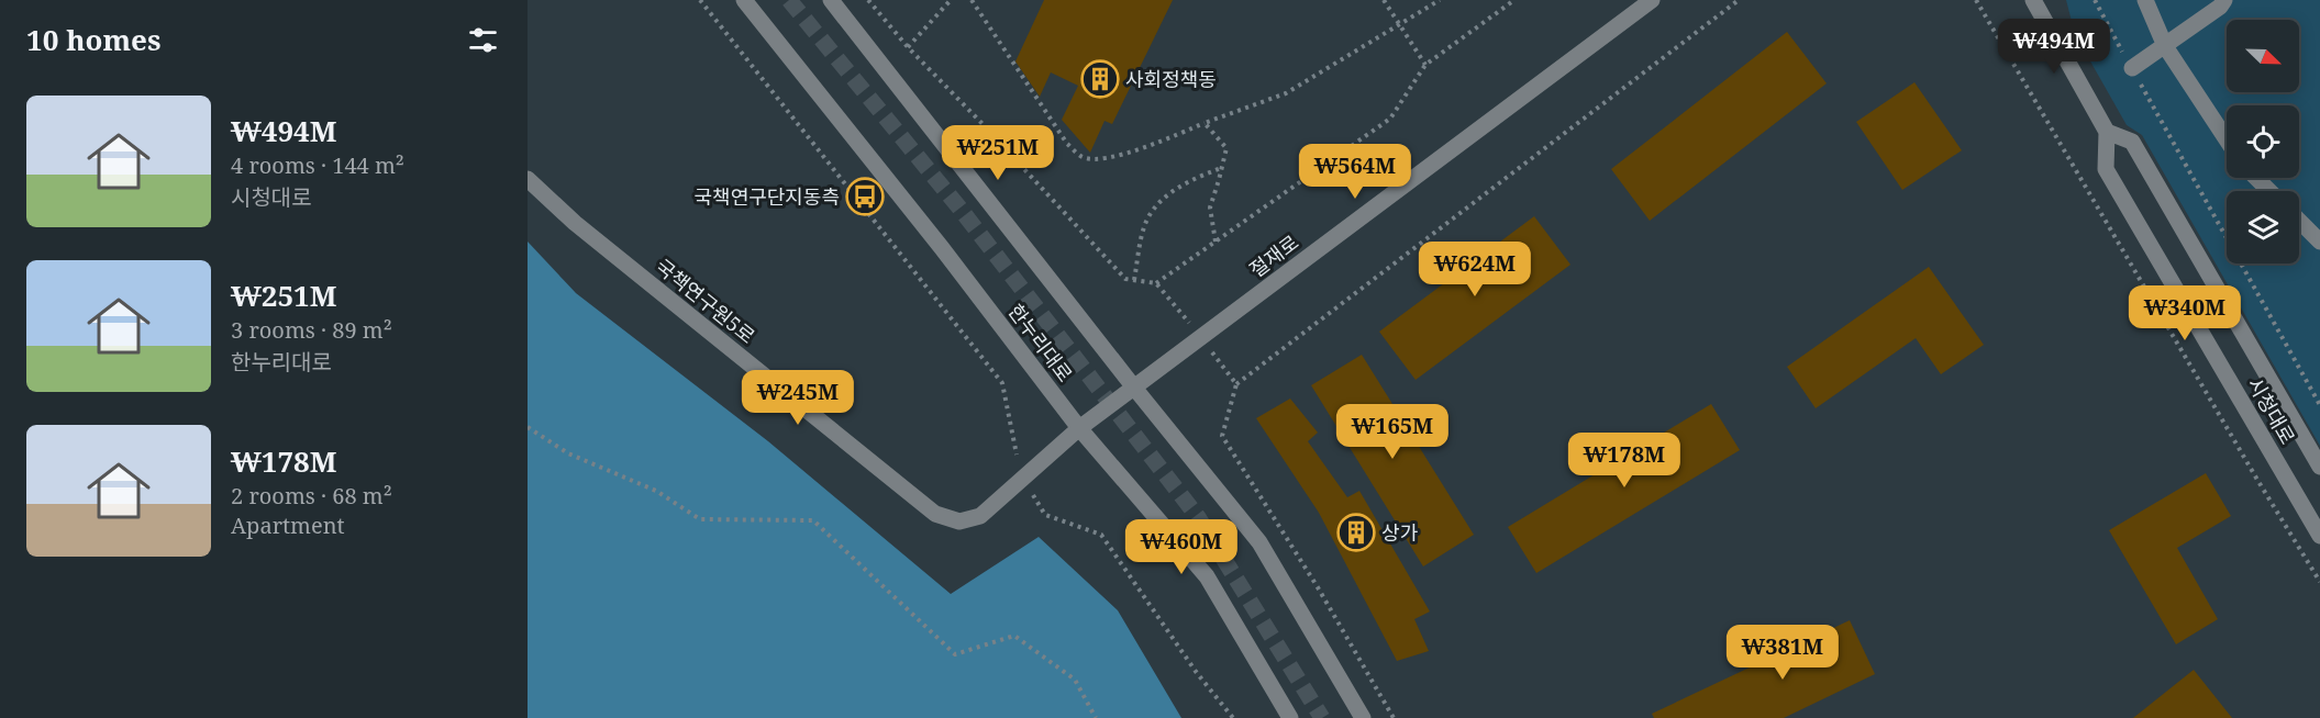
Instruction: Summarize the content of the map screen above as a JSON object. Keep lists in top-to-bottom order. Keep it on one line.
{"streets":{"street":["절재로","국책연구원5로","한누리대로","시청대로"]},"crossings":[["절재로","국책연구원5로"],["절재로","한누리대로"],["국책연구원5로","한누리대로"]],"places":{"building":["사회정책동","상가"],"bus stop":["국책연구단지동측"]},"north":"bottom right","page":{"heading":"10 homes","price":["₩494M","₩251M","₩564M","₩624M","₩340M","₩245M","₩165M","₩178M","₩460M","₩381M"],"list":[{"name":"₩494M","note":"4 rooms · 144 m² · 시청대로"},{"name":"₩251M","note":"3 rooms · 89 m² · 한누리대로"},{"name":"₩178M","note":"2 rooms · 68 m² · Apartment"}]}}
